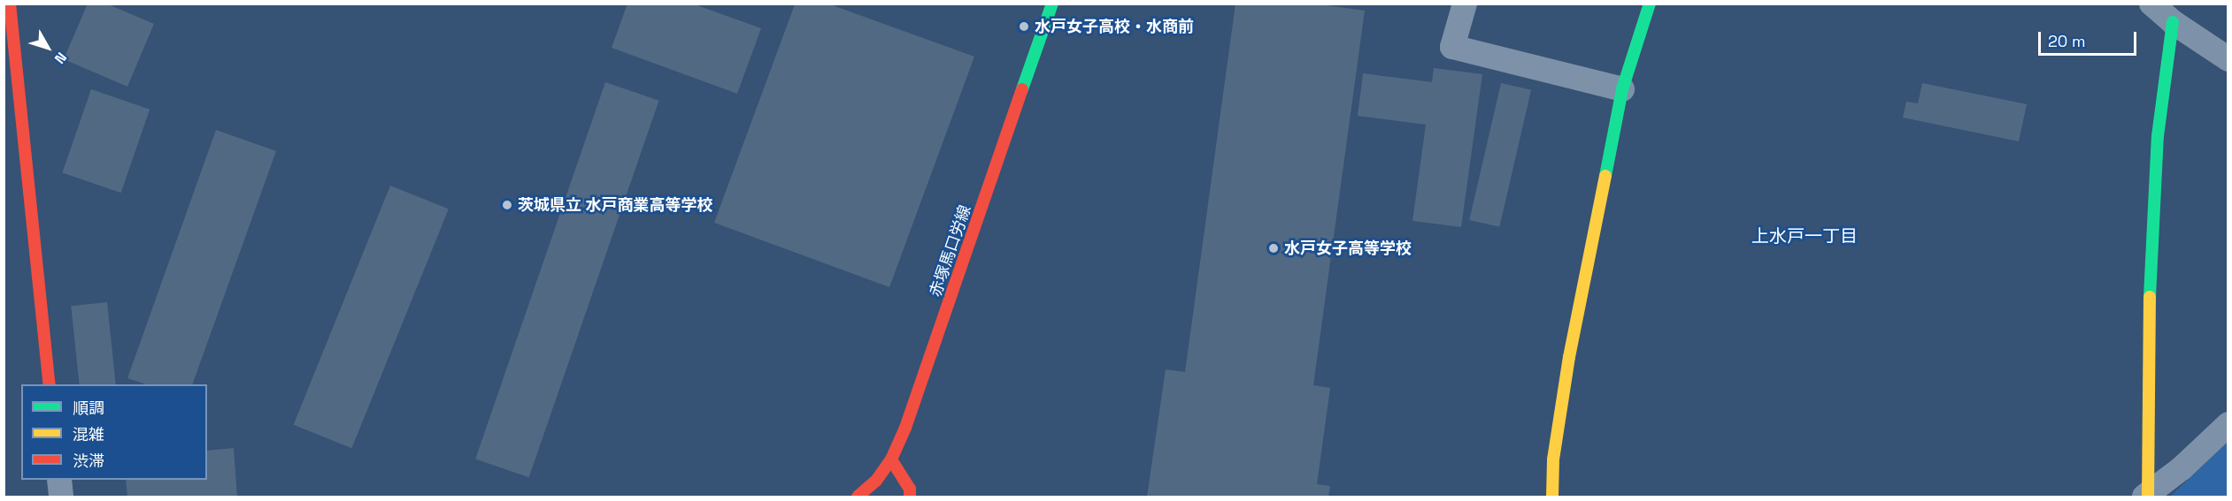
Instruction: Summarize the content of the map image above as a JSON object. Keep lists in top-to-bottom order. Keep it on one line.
{"streets":{"street":["赤塚馬口労線"]},"districts":["上水戸一丁目"],"places":["水戸女子高校・水商前","茨城県立 水戸商業高等学校","水戸女子高等学校"],"legend":["順調","混雑","渋滞"],"scale_bar":"20 m","north":"bottom right"}
